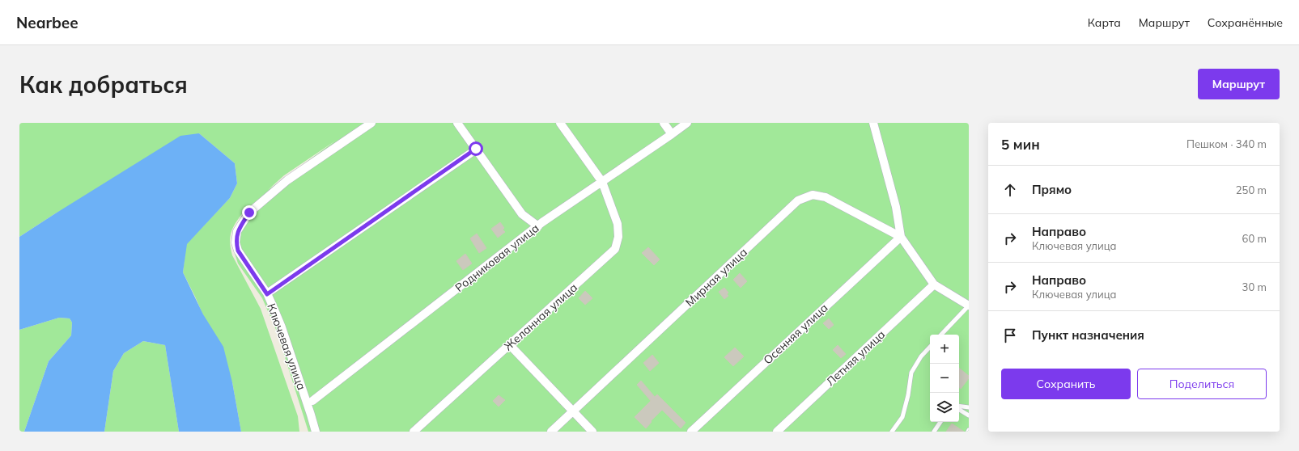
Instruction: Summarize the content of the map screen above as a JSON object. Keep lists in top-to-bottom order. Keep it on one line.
{"streets":{"street":["Родниковая улица","Мирная улица","Желанная улица","Осенняя улица","Ключевая улица","Летняя улица"]},"crossings":[["Родниковая улица","Желанная улица"],["Мирная улица","Осенняя улица"]],"page":{"header":"Nearbee","nav":["Карта","Маршрут","Сохранённые"],"buttons":["Маршрут",["Сохранить","Поделиться"]],"title":"Как добраться","heading":["5 мин","Пешком · 340 m"],"list":[["Прямо","250 m"],["Направо","Ключевая улица","60 m"],["Направо","Ключевая улица","30 m"],"Пункт назначения"],"map_buttons":["+","−"]}}
